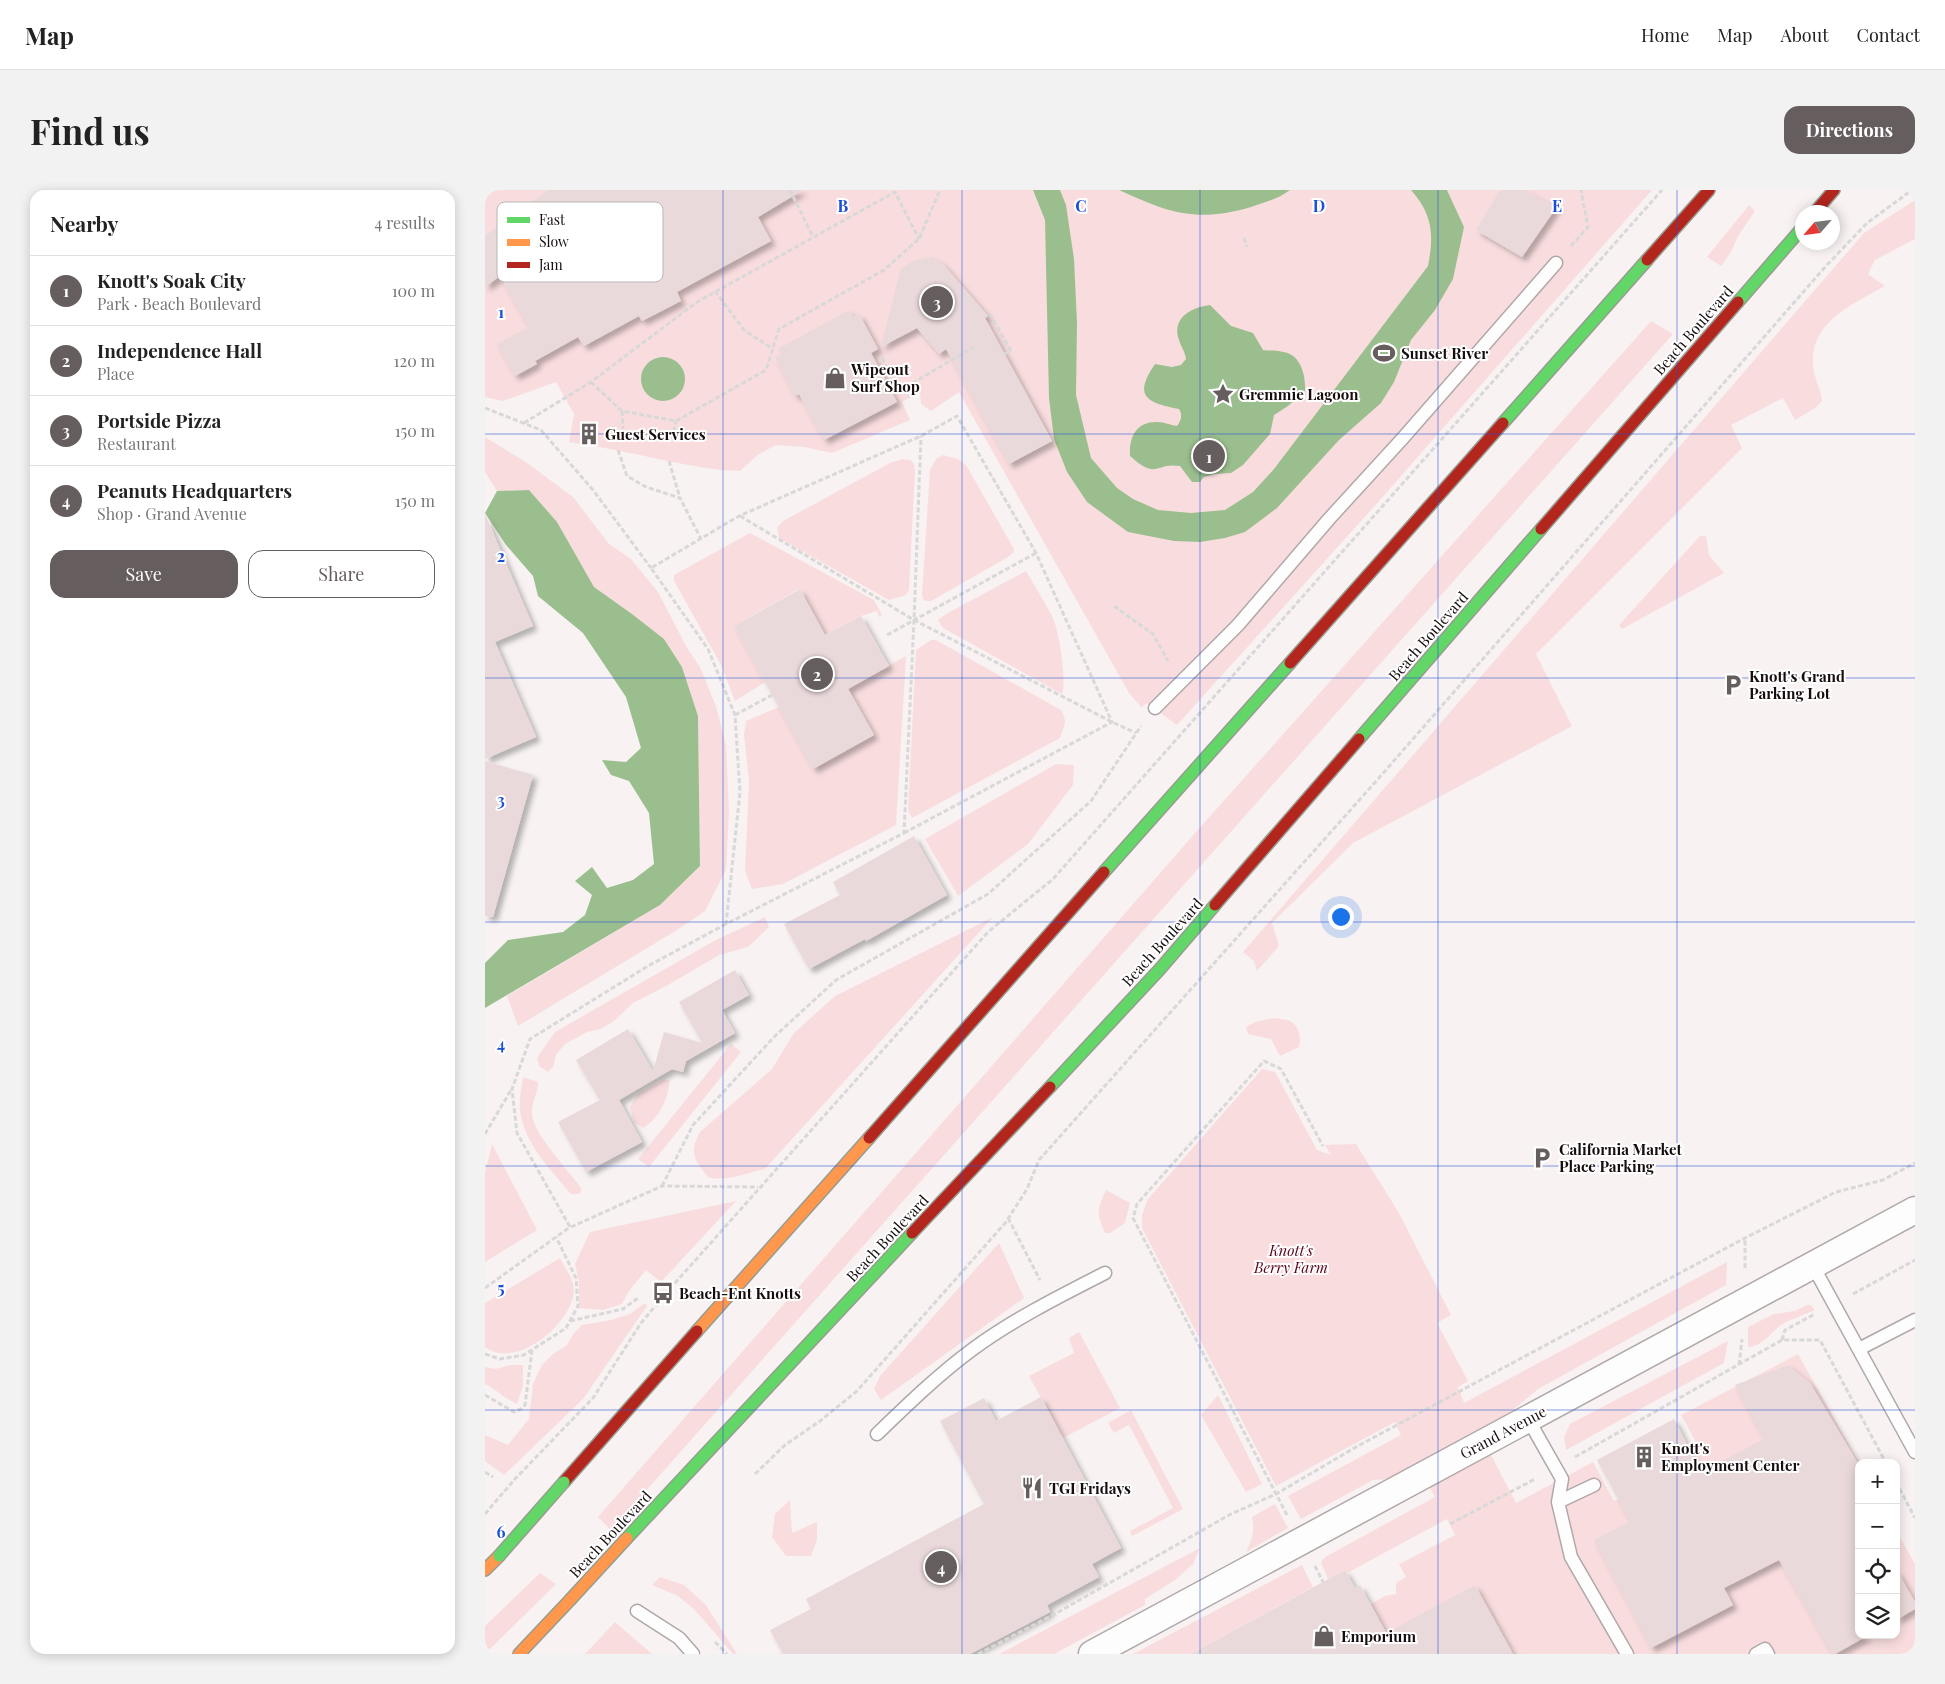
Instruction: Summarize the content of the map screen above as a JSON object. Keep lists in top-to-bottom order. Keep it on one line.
{"streets":{"main road":["Beach Boulevard"],"street":["Grand Avenue"]},"parks":["Knott's Berry Farm"],"places":{"sports":["Sunset River"],"shop":["Wipeout Surf Shop","Emporium"],"place":["Gremmie Lagoon"],"building":["Guest Services","Knott's Employment Center"],"parking":["Knott's Grand Parking Lot","California Market Place Parking"],"bus stop":["Beach-Ent Knotts"],"restaurant":["TGI Fridays"]},"legend":["Fast","Slow","Jam"],"north":"bottom left","page":{"header":"Map","nav":["Home","Map","About","Contact"],"buttons":["Directions",["Save","Share"]],"title":"Find us","heading":["Nearby","4 results"],"list":[{"mark":"1","name":"Knott's Soak City","note":"Park · Beach Boulevard","value":"100 m"},{"mark":"2","name":"Independence Hall","note":"Place","value":"120 m"},{"mark":"3","name":"Portside Pizza","note":"Restaurant","value":"150 m"},{"mark":"4","name":"Peanuts Headquarters","note":"Shop · Grand Avenue","value":"150 m"}],"pins":["3","1","2","4"],"map_buttons":["+","−"]},"grid":{"columns":["B","C","D","E"],"rows":["1","2","3","4","5","6"]}}
